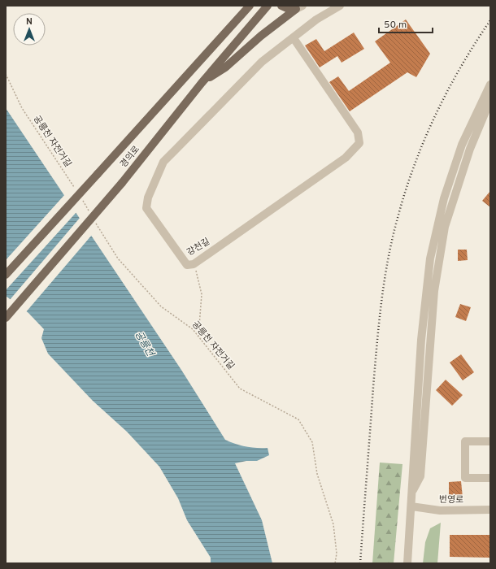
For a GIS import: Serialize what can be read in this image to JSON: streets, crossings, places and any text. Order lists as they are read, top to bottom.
{
  "streets": {
    "main road": ["경의로"],
    "street": ["강천길", "번영로"],
    "path": ["공릉천 자전거길"]
  },
  "water": ["공릉천"],
  "scale_bar": "50 m",
  "north": "top"
}
